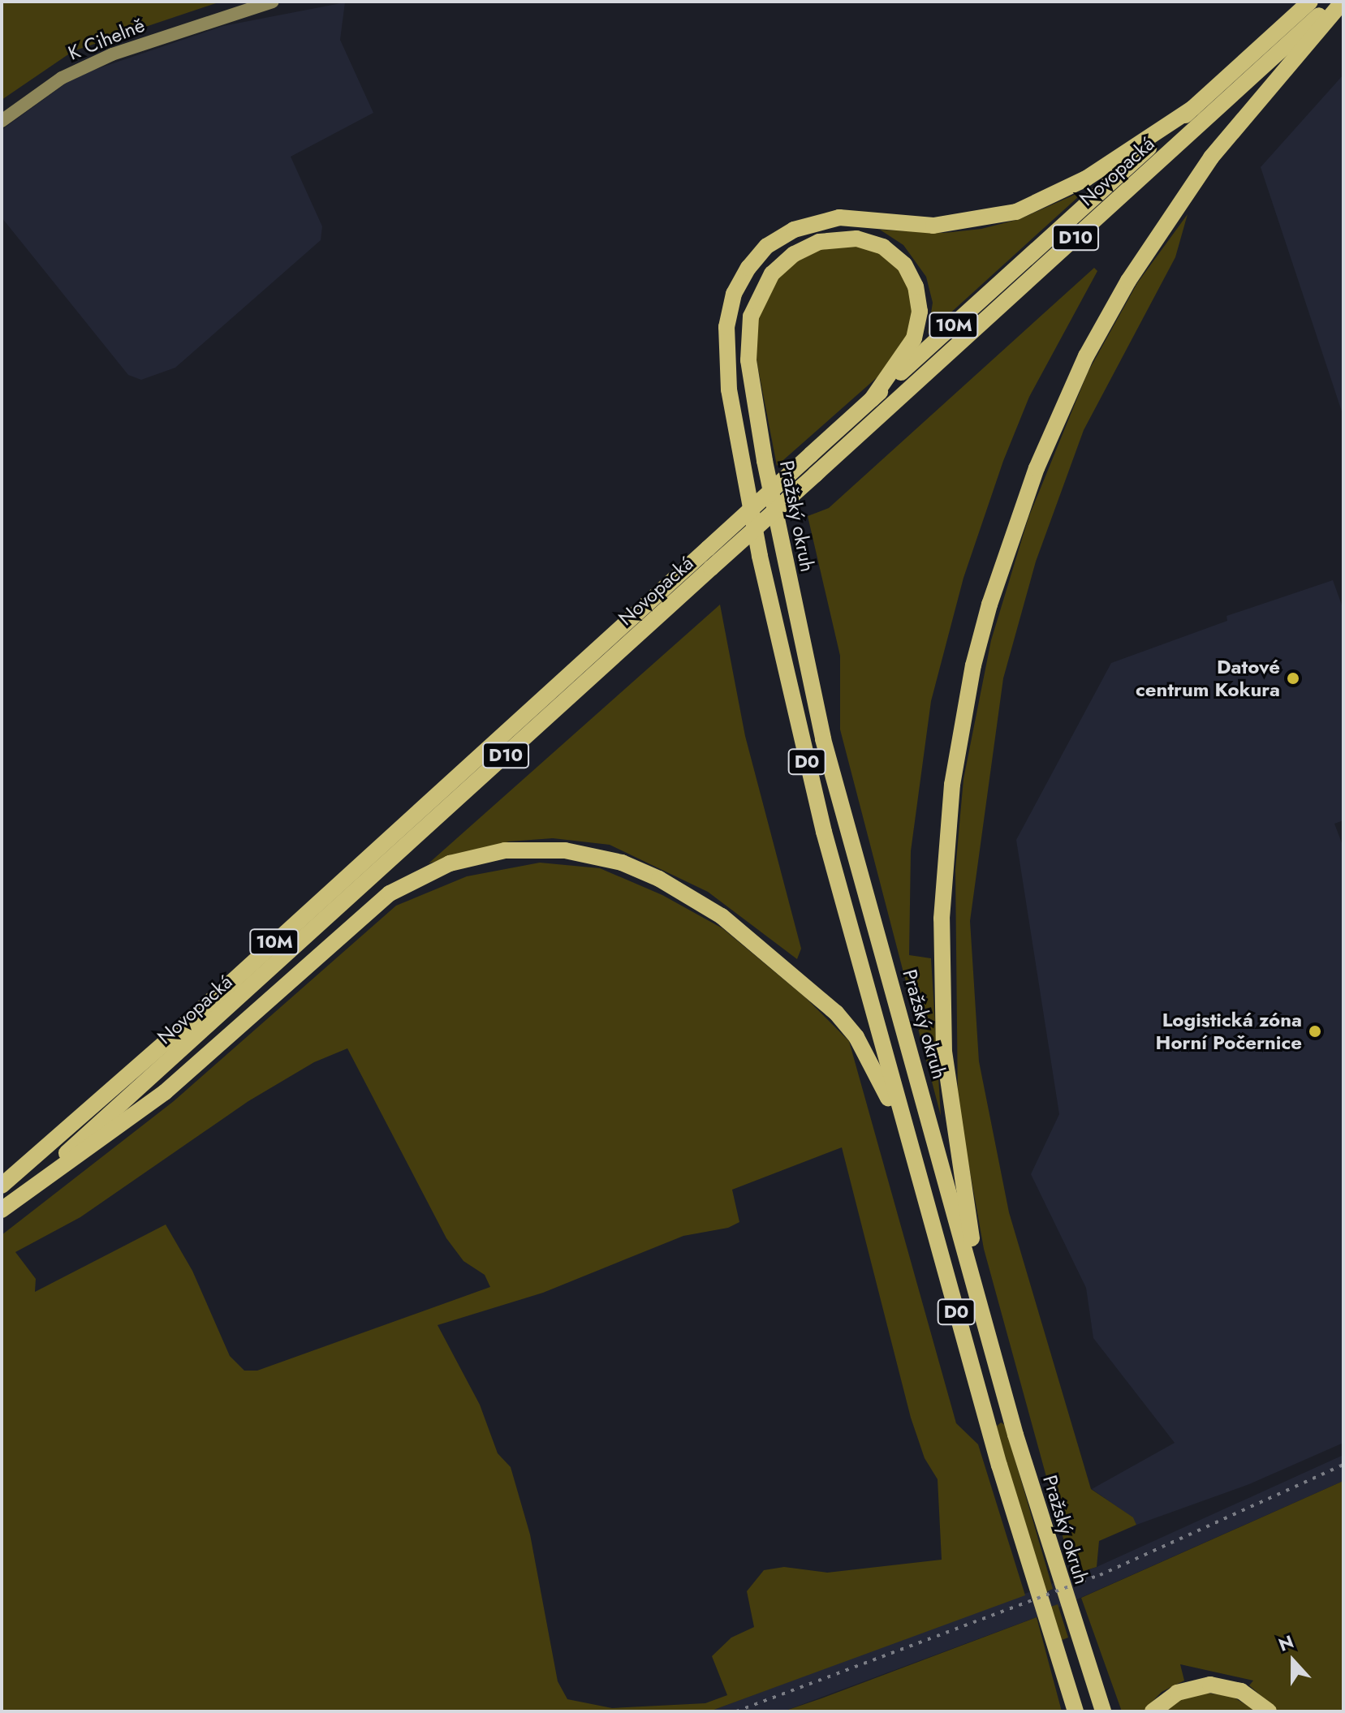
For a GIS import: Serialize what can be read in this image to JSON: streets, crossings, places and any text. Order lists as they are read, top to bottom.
{
  "streets": {
    "highway": [
      "Novopacká",
      "D10",
      "10M",
      "Pražský okruh",
      "D0"
    ],
    "street": ["K Cihelně"]
  },
  "crossings": [
    ["Novopacká", "Pražský okruh"],
    ["Novopacká", "D0"]
  ],
  "places": ["Datové centrum Kokura", "Logistická zóna Horní Počernice"],
  "north": "top"
}
